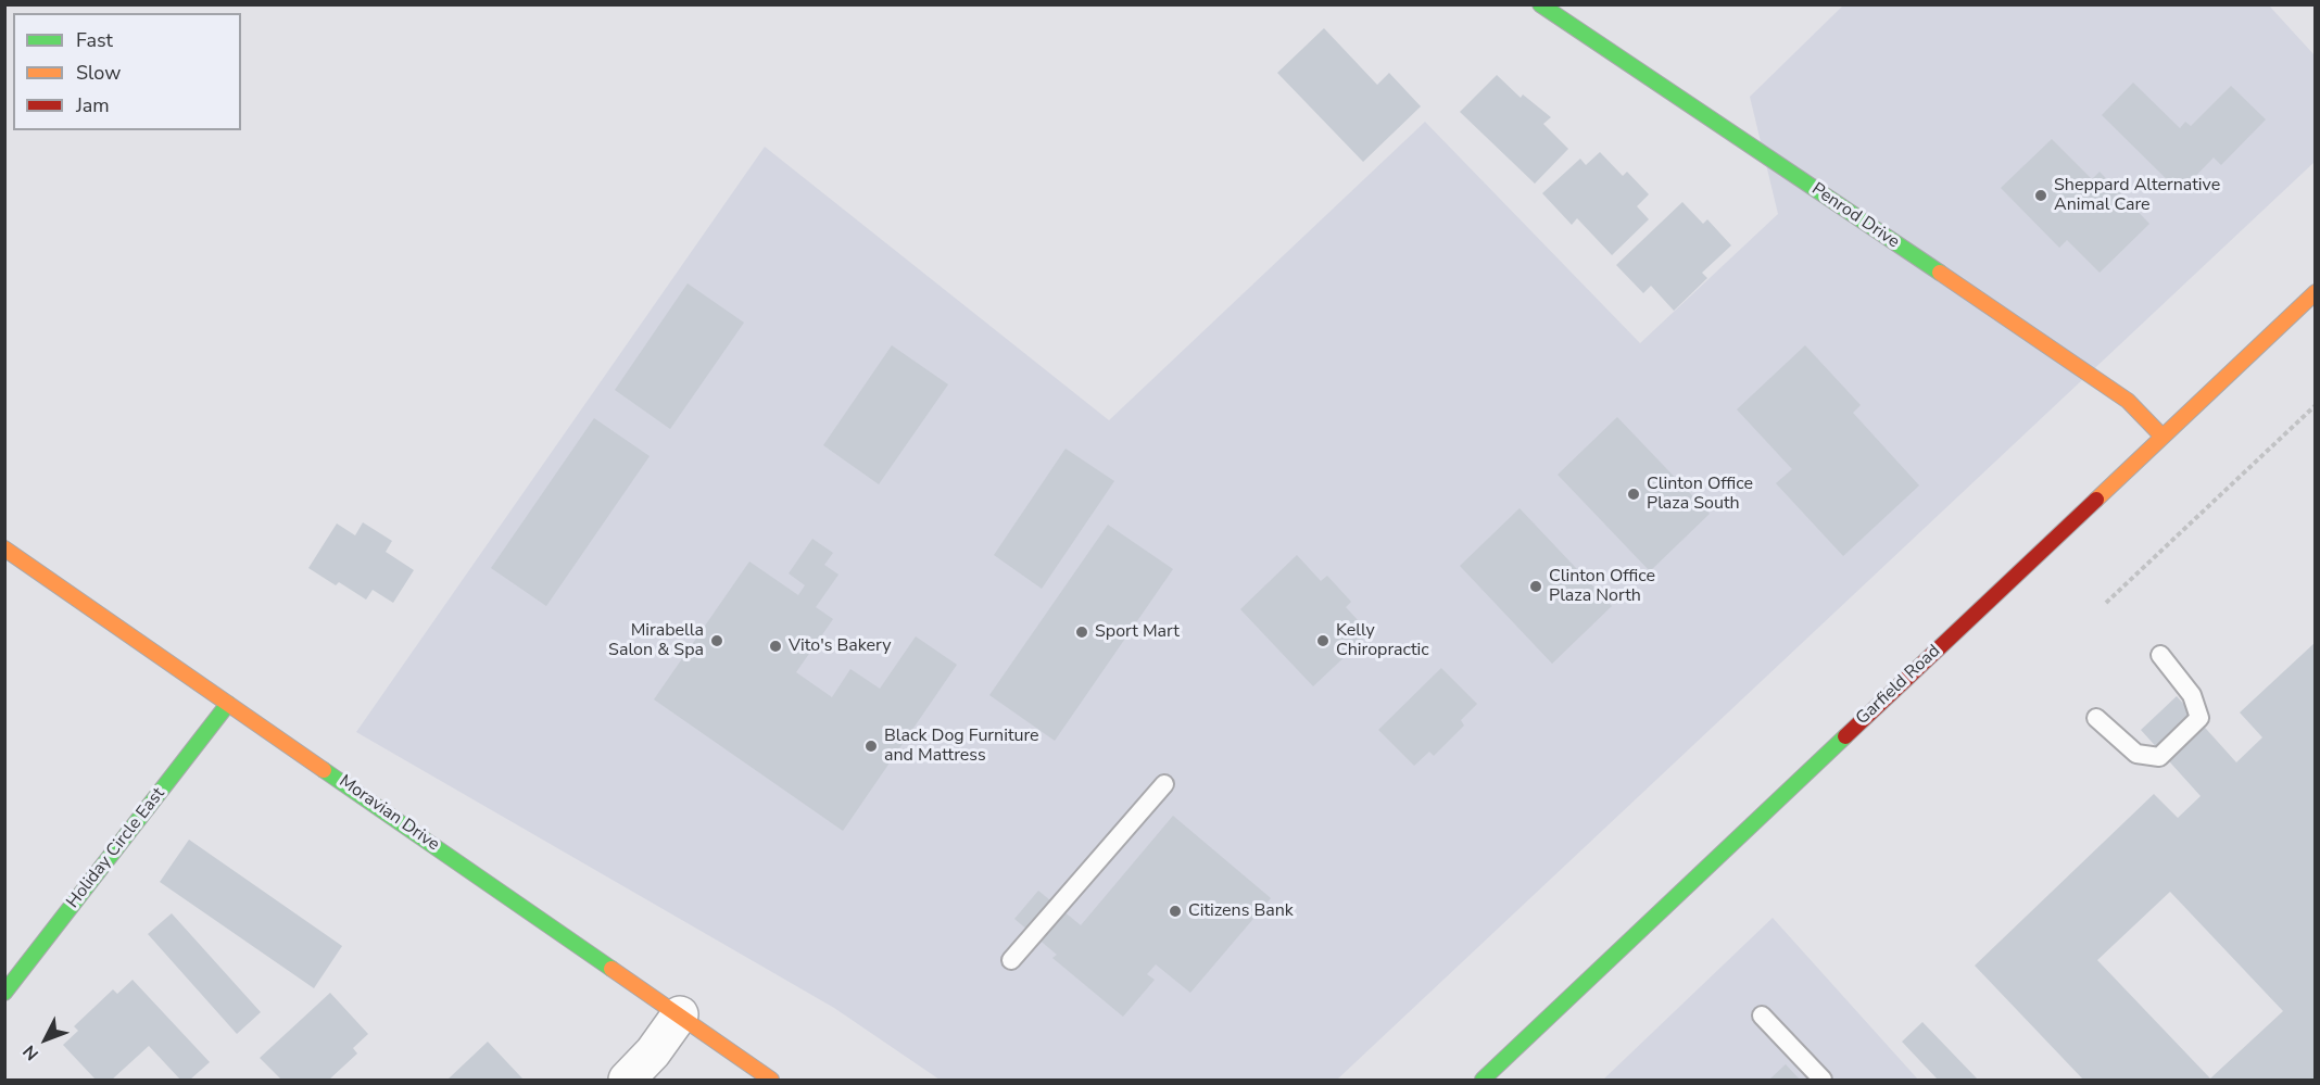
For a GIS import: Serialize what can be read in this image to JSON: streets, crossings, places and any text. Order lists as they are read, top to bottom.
{
  "streets": {
    "street": [
      "Penrod Drive",
      "Garfield Road",
      "Moravian Drive",
      "Holiday Circle East"
    ]
  },
  "crossings": [
    ["Penrod Drive", "Garfield Road"],
    ["Moravian Drive", "Holiday Circle East"]
  ],
  "places": [
    "Sheppard Alternative Animal Care",
    "Clinton Office Plaza South",
    "Clinton Office Plaza North",
    "Sport Mart",
    "Mirabella Salon & Spa",
    "Kelly Chiropractic",
    "Vito's Bakery",
    "Black Dog Furniture and Mattress",
    "Citizens Bank"
  ],
  "legend": ["Fast", "Slow", "Jam"],
  "north": "bottom left"
}
